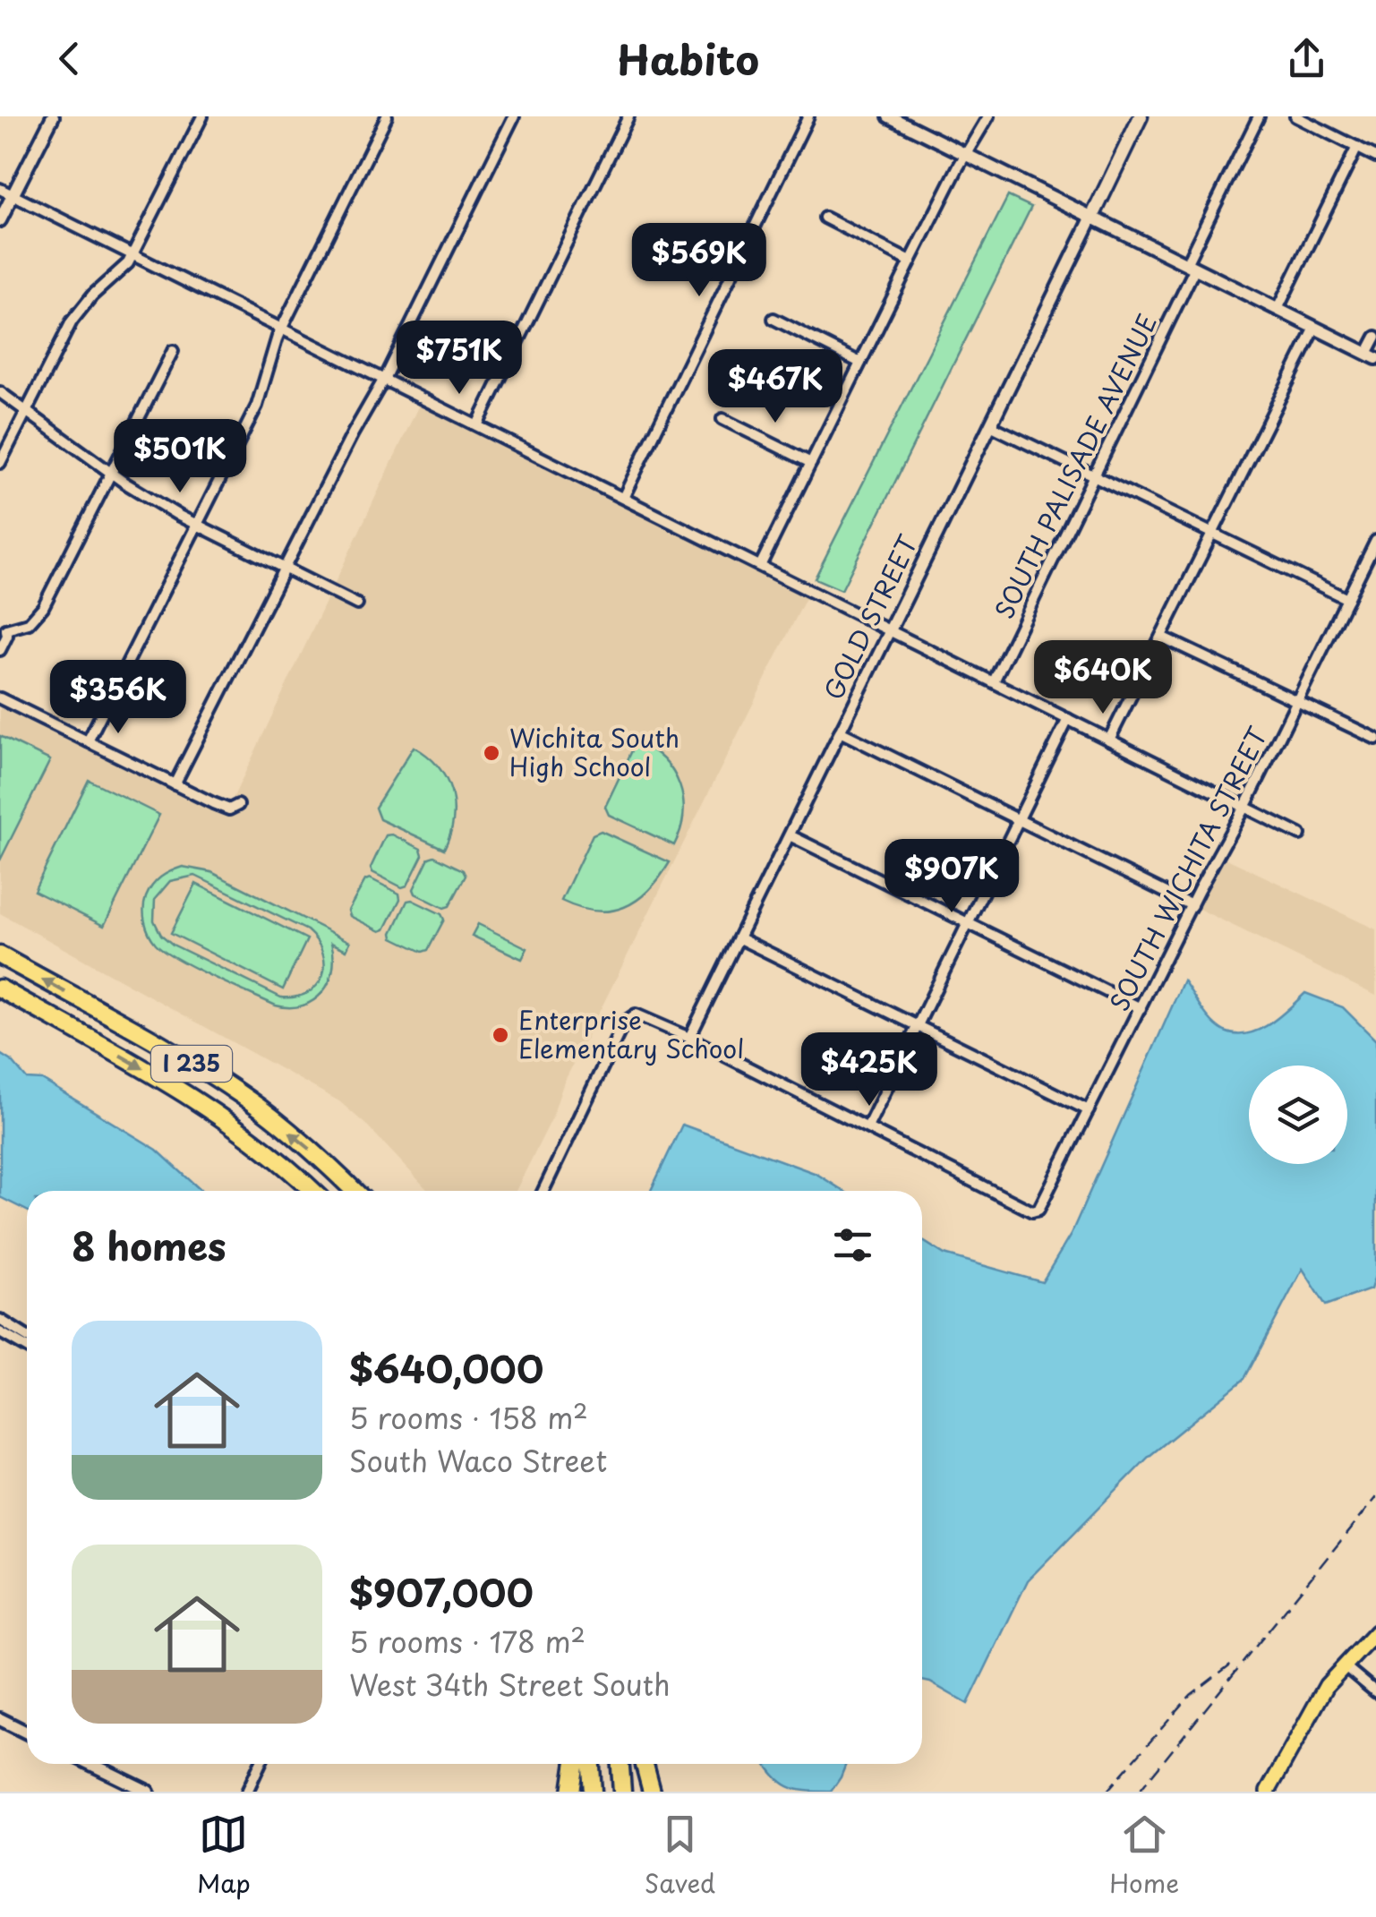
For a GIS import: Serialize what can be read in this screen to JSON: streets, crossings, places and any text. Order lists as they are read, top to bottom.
{
  "streets": {
    "highway": ["I 235"],
    "street": ["SOUTH PALISADE AVENUE", "GOLD STREET", "SOUTH WICHITA STREET"]
  },
  "places": ["Wichita South High School", "Enterprise Elementary School"],
  "page": {
    "header": "Habito",
    "price": [
      "$569K",
      "$751K",
      "$467K",
      "$501K",
      "$640K",
      "$356K",
      "$907K",
      "$425K"
    ],
    "heading": "8 homes",
    "list": [
      {
        "name": "$640,000",
        "note": "5 rooms · 158 m² · South Waco Street"
      },
      {
        "name": "$907,000",
        "note": "5 rooms · 178 m² · West 34th Street South"
      }
    ],
    "tabs": ["Map", "Saved", "Home"]
  }
}
